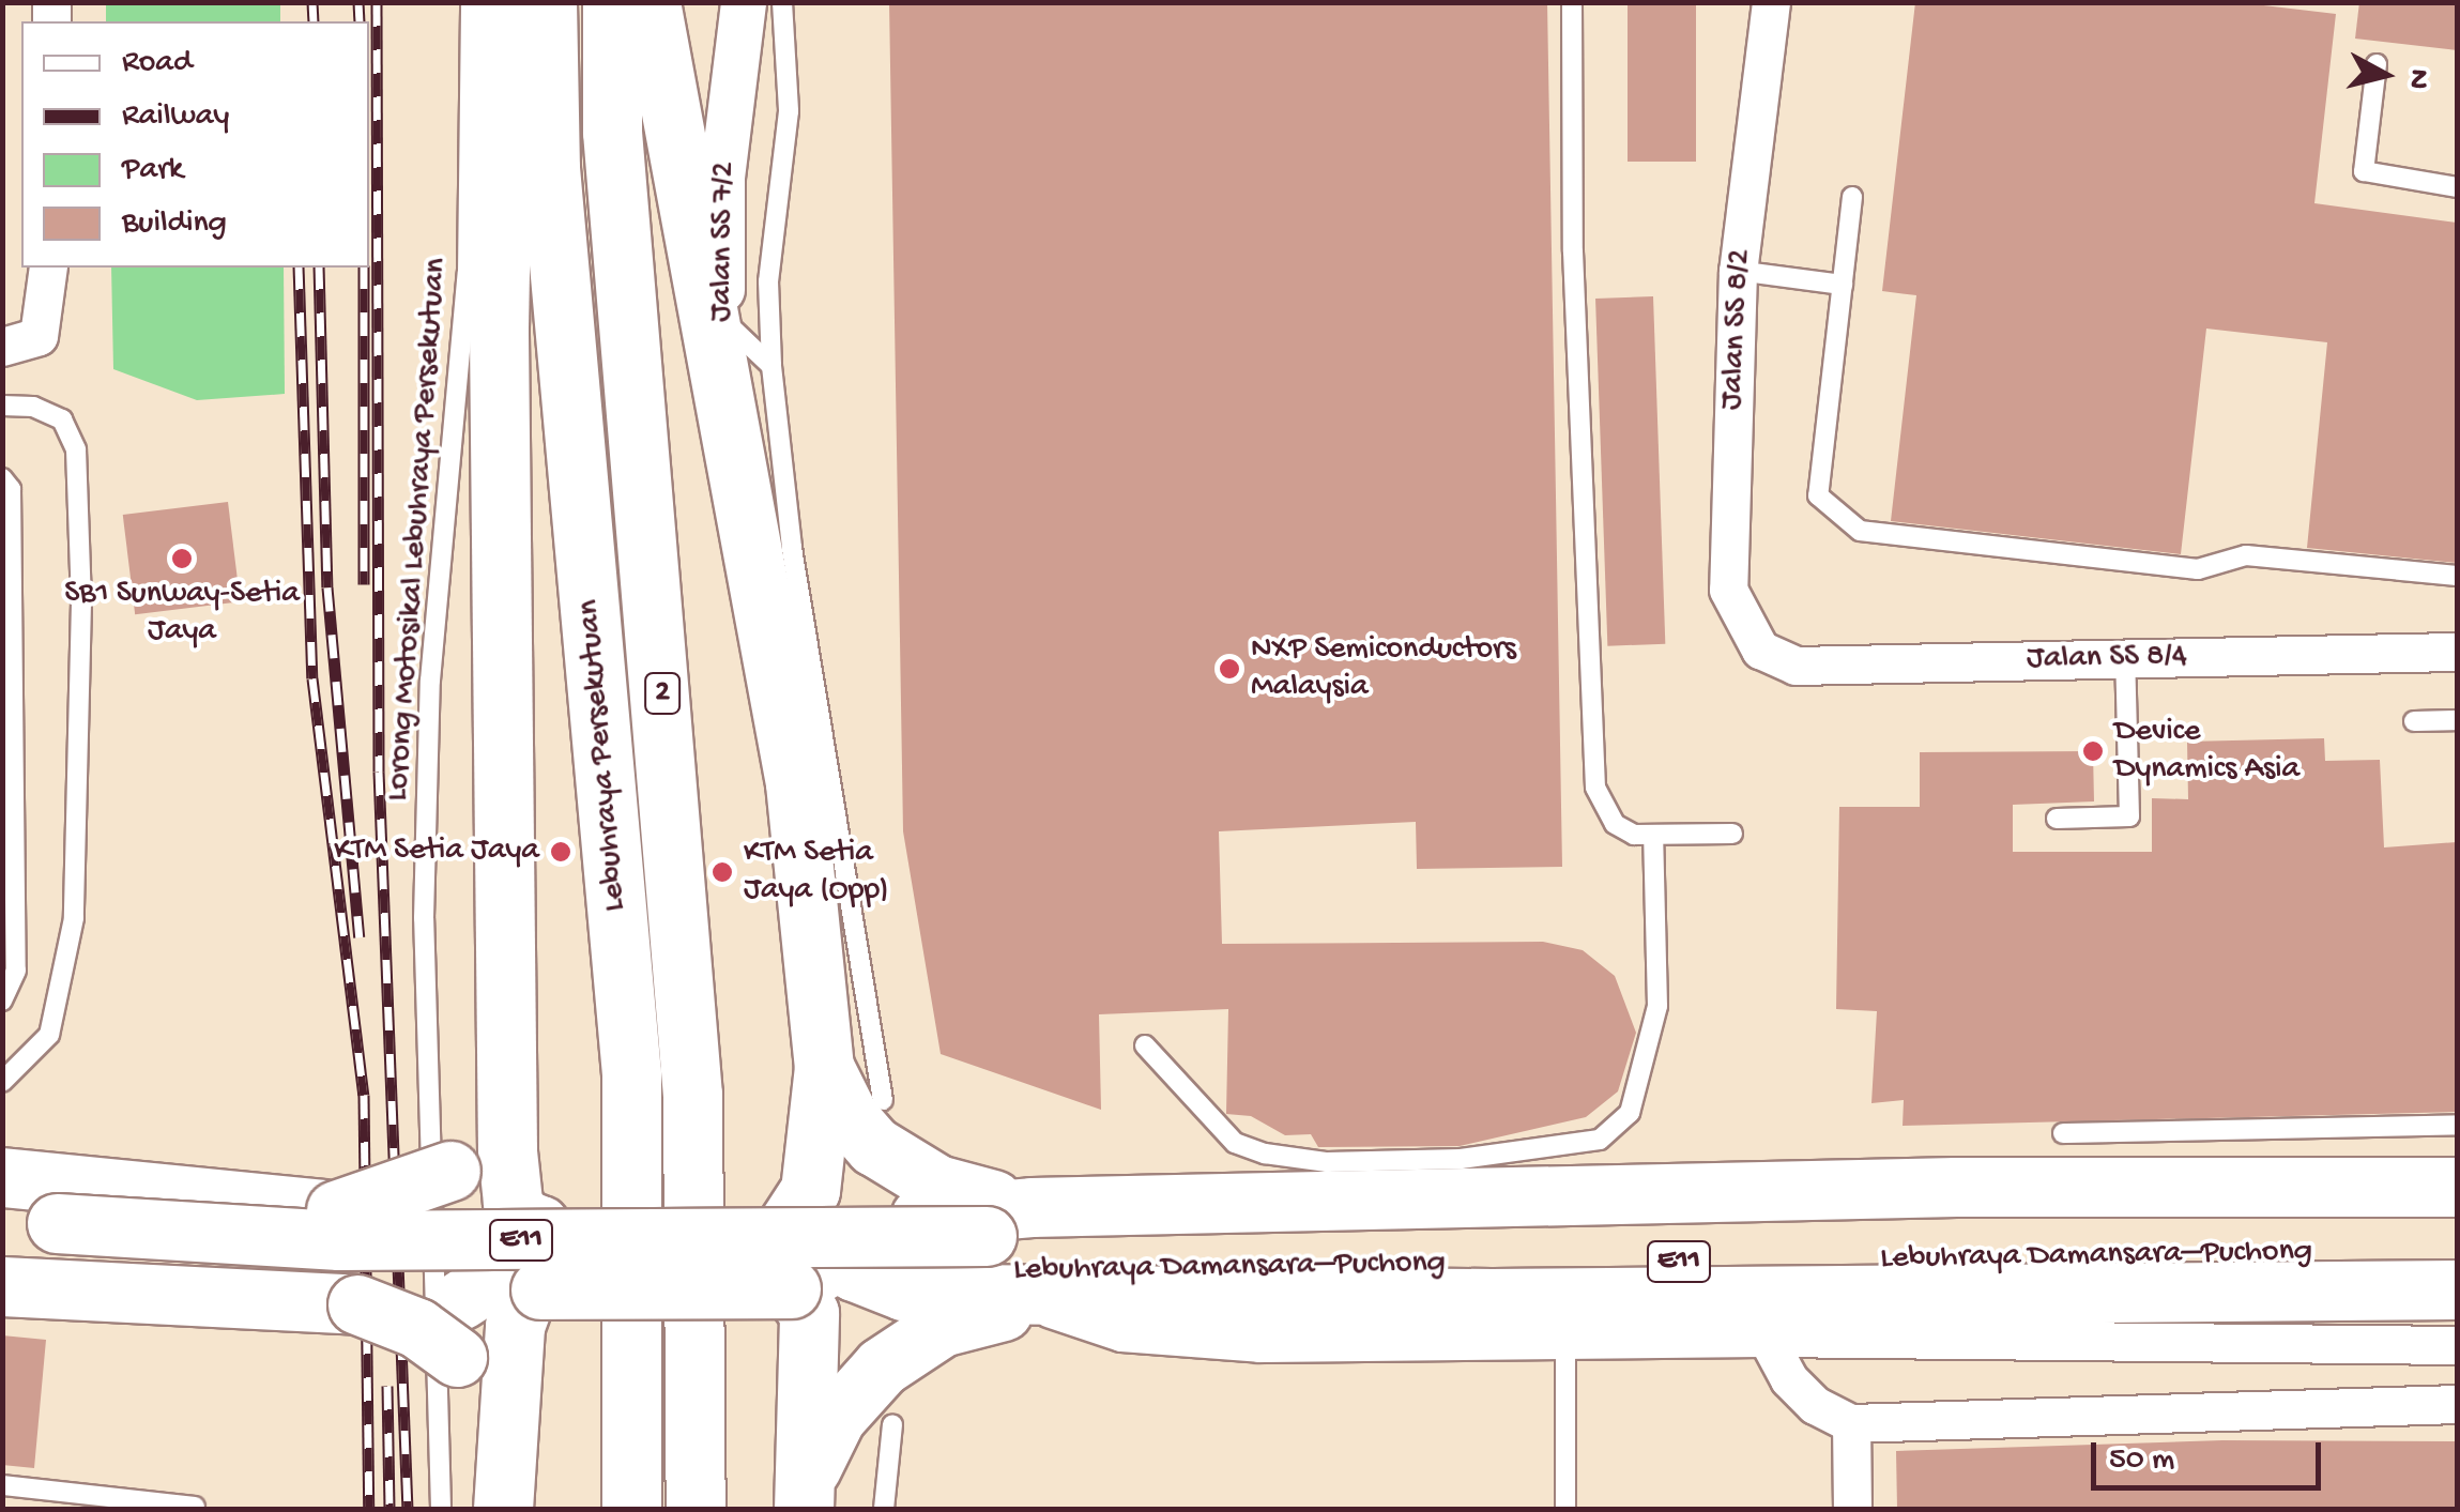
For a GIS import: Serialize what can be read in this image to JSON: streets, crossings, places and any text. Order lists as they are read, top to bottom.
{
  "streets": {
    "highway": [
      "2",
      "Lebuhraya Persekutuan",
      "E11",
      "Lebuhraya Damansara–Puchong"
    ],
    "street": ["Jalan SS 7/2", "Jalan SS 8/2", "Jalan SS 8/4"],
    "lane": ["Lorong Motosikal Lebuhraya Persekutuan"]
  },
  "crossings": [
    ["Jalan SS 8/2", "Jalan SS 8/4"]
  ],
  "places": [
    "SB1 Sunway-Setia Jaya",
    "NXP Semiconductors Malaysia",
    "Device Dynamics Asia",
    "KTM Setia Jaya",
    "KTM Setia Jaya (Opp)"
  ],
  "legend": [
    "Road",
    "Railway",
    "Park",
    "Building"
  ],
  "scale_bar": "50 m",
  "north": "right"
}
